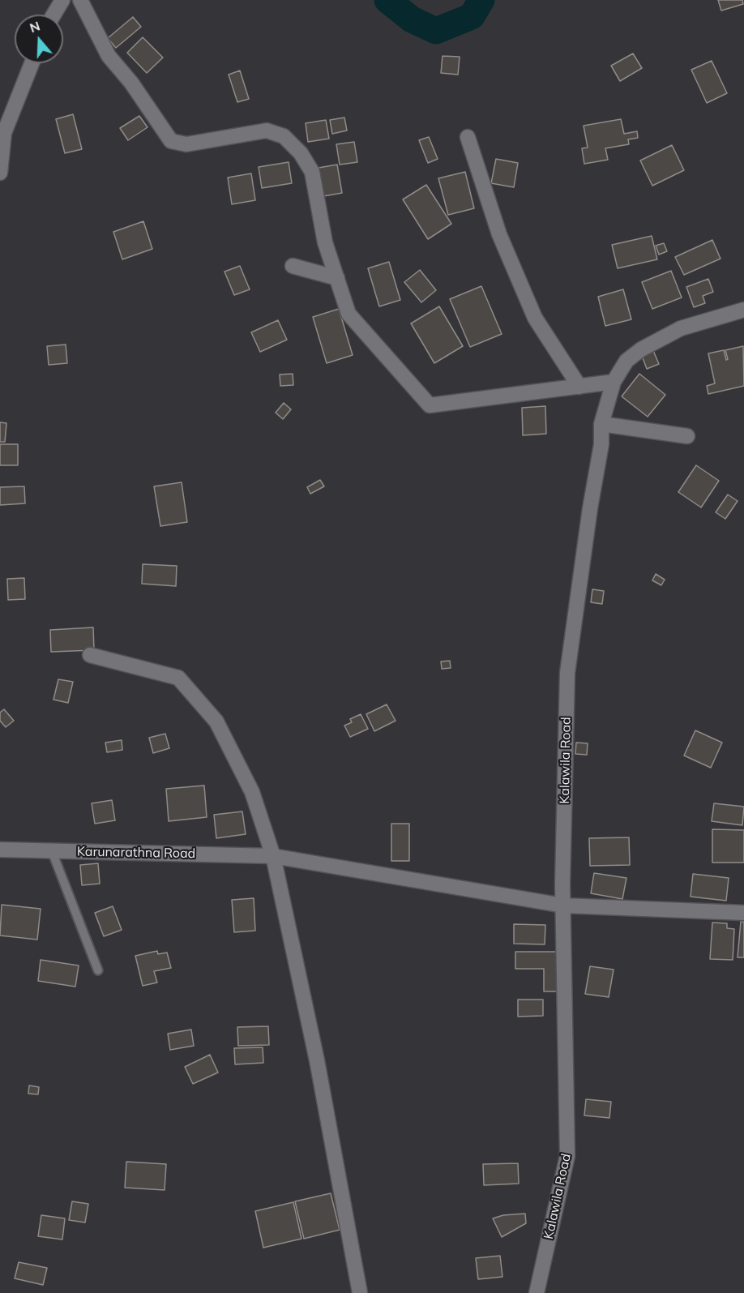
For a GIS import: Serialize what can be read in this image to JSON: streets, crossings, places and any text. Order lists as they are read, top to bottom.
{
  "streets": {
    "street": ["Kalawila Road", "Karunarathna Road"]
  },
  "crossings": [
    ["Kalawila Road", "Karunarathna Road"]
  ],
  "north": "top"
}
